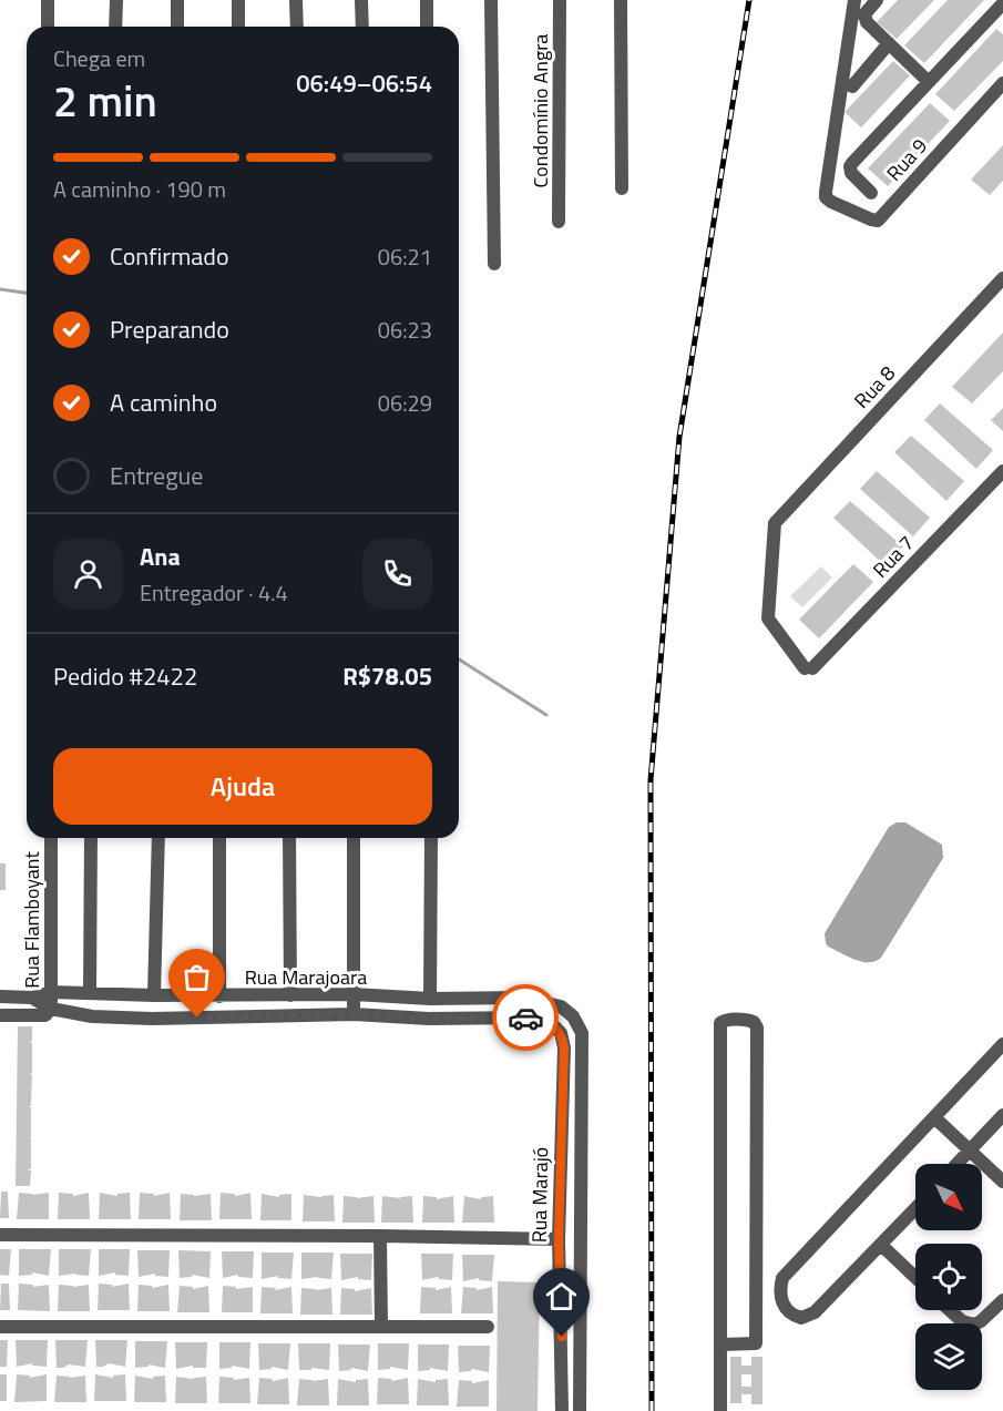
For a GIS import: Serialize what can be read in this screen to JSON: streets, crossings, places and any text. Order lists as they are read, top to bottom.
{
  "streets": {
    "street": [
      "Condomínio Angra",
      "Rua 9",
      "Rua 8",
      "Rua 7",
      "Rua Flamboyant",
      "Rua Marajoara",
      "Rua Marajó"
    ]
  },
  "crossings": [
    ["Rua 8", "Rua 7"],
    ["Rua Flamboyant", "Rua Marajoara"],
    ["Rua Marajoara", "Rua Marajó"]
  ],
  "north": "bottom right",
  "page": {
    "heading": ["2 min", "Chega em", "06:49–06:54"],
    "panel": [
      "Ana",
      "Entregador · 4.4",
      "Pedido #2422",
      "R$78.05"
    ],
    "bar": "A caminho · 190 m",
    "list": [
      ["Confirmado", "06:21"],
      ["Preparando", "06:23"],
      ["A caminho", "06:29"],
      "Entregue"
    ],
    "buttons": "Ajuda"
  }
}
